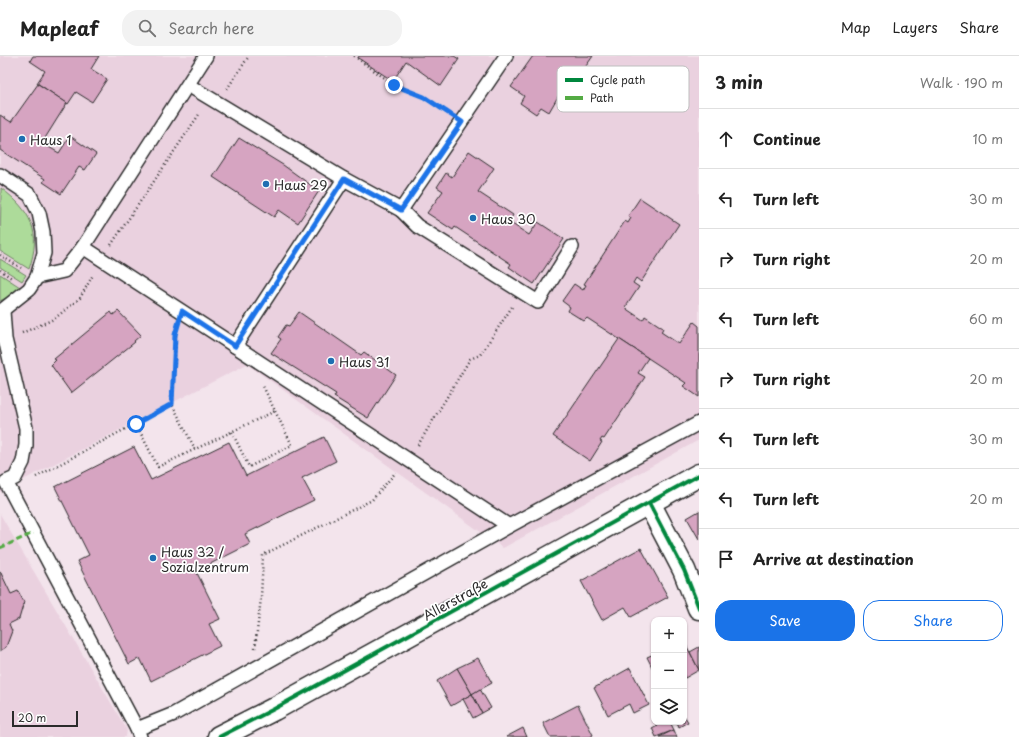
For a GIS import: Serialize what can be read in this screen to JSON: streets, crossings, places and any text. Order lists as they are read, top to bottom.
{
  "streets": {
    "street": ["Allerstraße"]
  },
  "places": [
    "Haus 1",
    "Haus 29",
    "Haus 30",
    "Haus 31",
    "Haus 32 / Sozialzentrum"
  ],
  "legend": ["Cycle path", "Path"],
  "scale_bar": "20 m",
  "page": {
    "header": "Mapleaf",
    "search": "Search here",
    "nav": ["Map", "Layers", "Share"],
    "heading": ["3 min", "Walk · 190 m"],
    "list": [
      ["Continue", "10 m"],
      ["Turn left", "30 m"],
      ["Turn right", "20 m"],
      ["Turn left", "60 m"],
      ["Turn right", "20 m"],
      ["Turn left", "30 m"],
      ["Turn left", "20 m"],
      "Arrive at destination"
    ],
    "buttons": ["Save", "Share"],
    "map_buttons": ["+", "−"],
    "scale": "20 m"
  }
}
